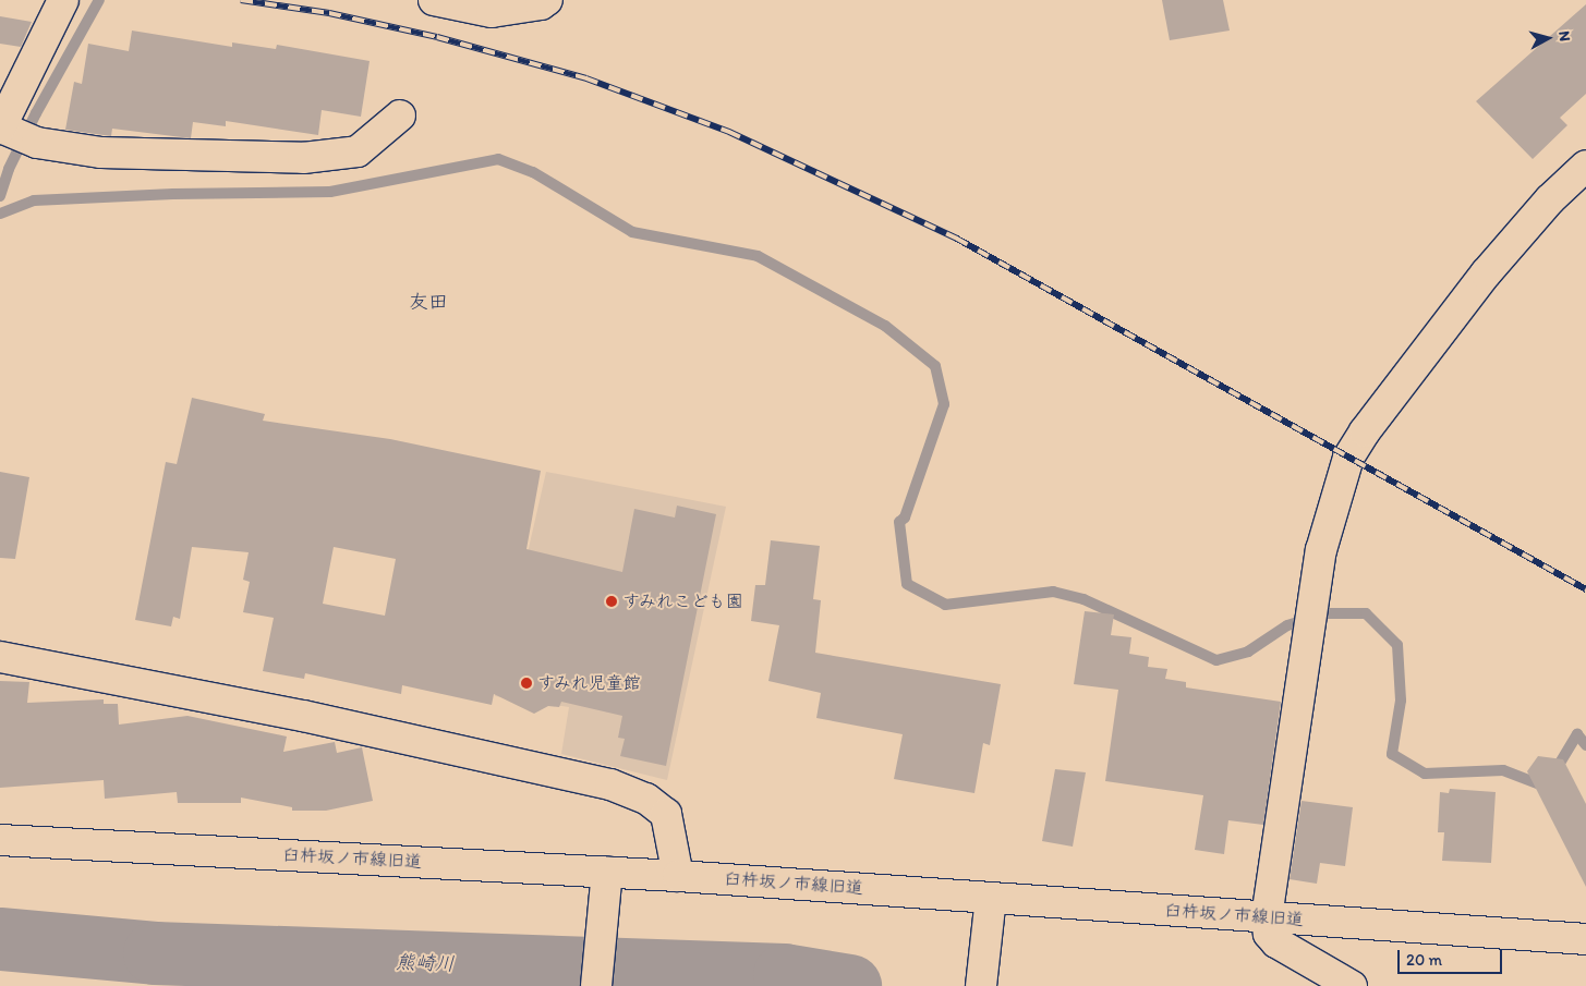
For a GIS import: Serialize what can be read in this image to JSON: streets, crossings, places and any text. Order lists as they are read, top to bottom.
{
  "streets": {
    "street": ["臼杵坂ノ市線旧道"]
  },
  "districts": ["友田"],
  "water": ["熊崎川"],
  "places": ["すみれこども園", "すみれ児童館"],
  "scale_bar": "20 m",
  "north": "right"
}
